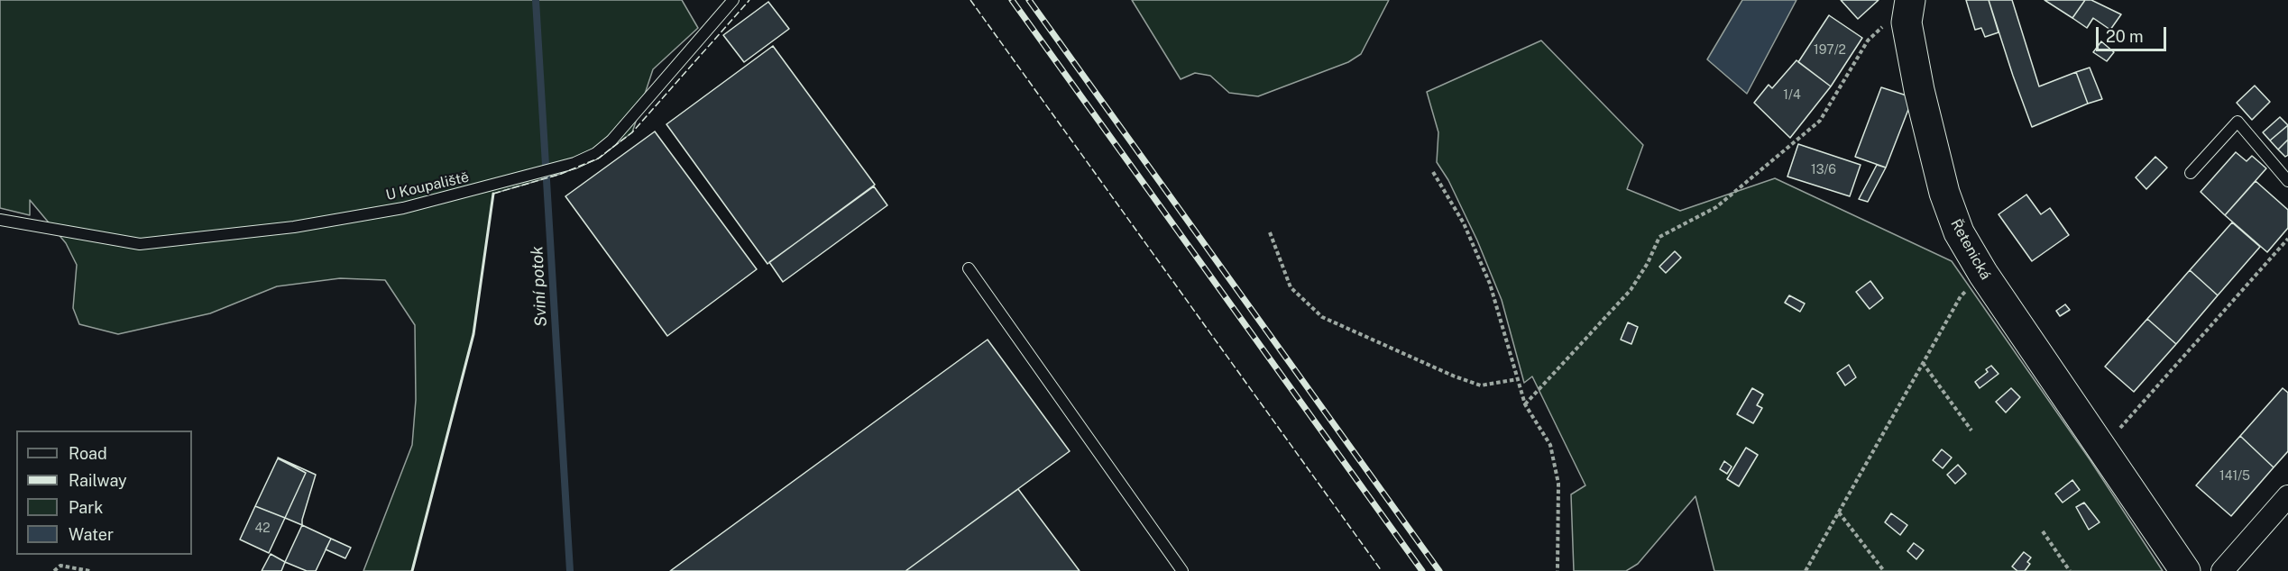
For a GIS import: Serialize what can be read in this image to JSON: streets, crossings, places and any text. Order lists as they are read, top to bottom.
{
  "streets": {
    "street": ["Řetenická"],
    "lane": ["U Koupaliště"]
  },
  "water": ["Sviní potok"],
  "house_numbers": [
    "197/2",
    "1/4",
    "13/6",
    "141/5",
    "42"
  ],
  "legend": [
    "Road",
    "Railway",
    "Park",
    "Water"
  ],
  "scale_bar": "20 m"
}
